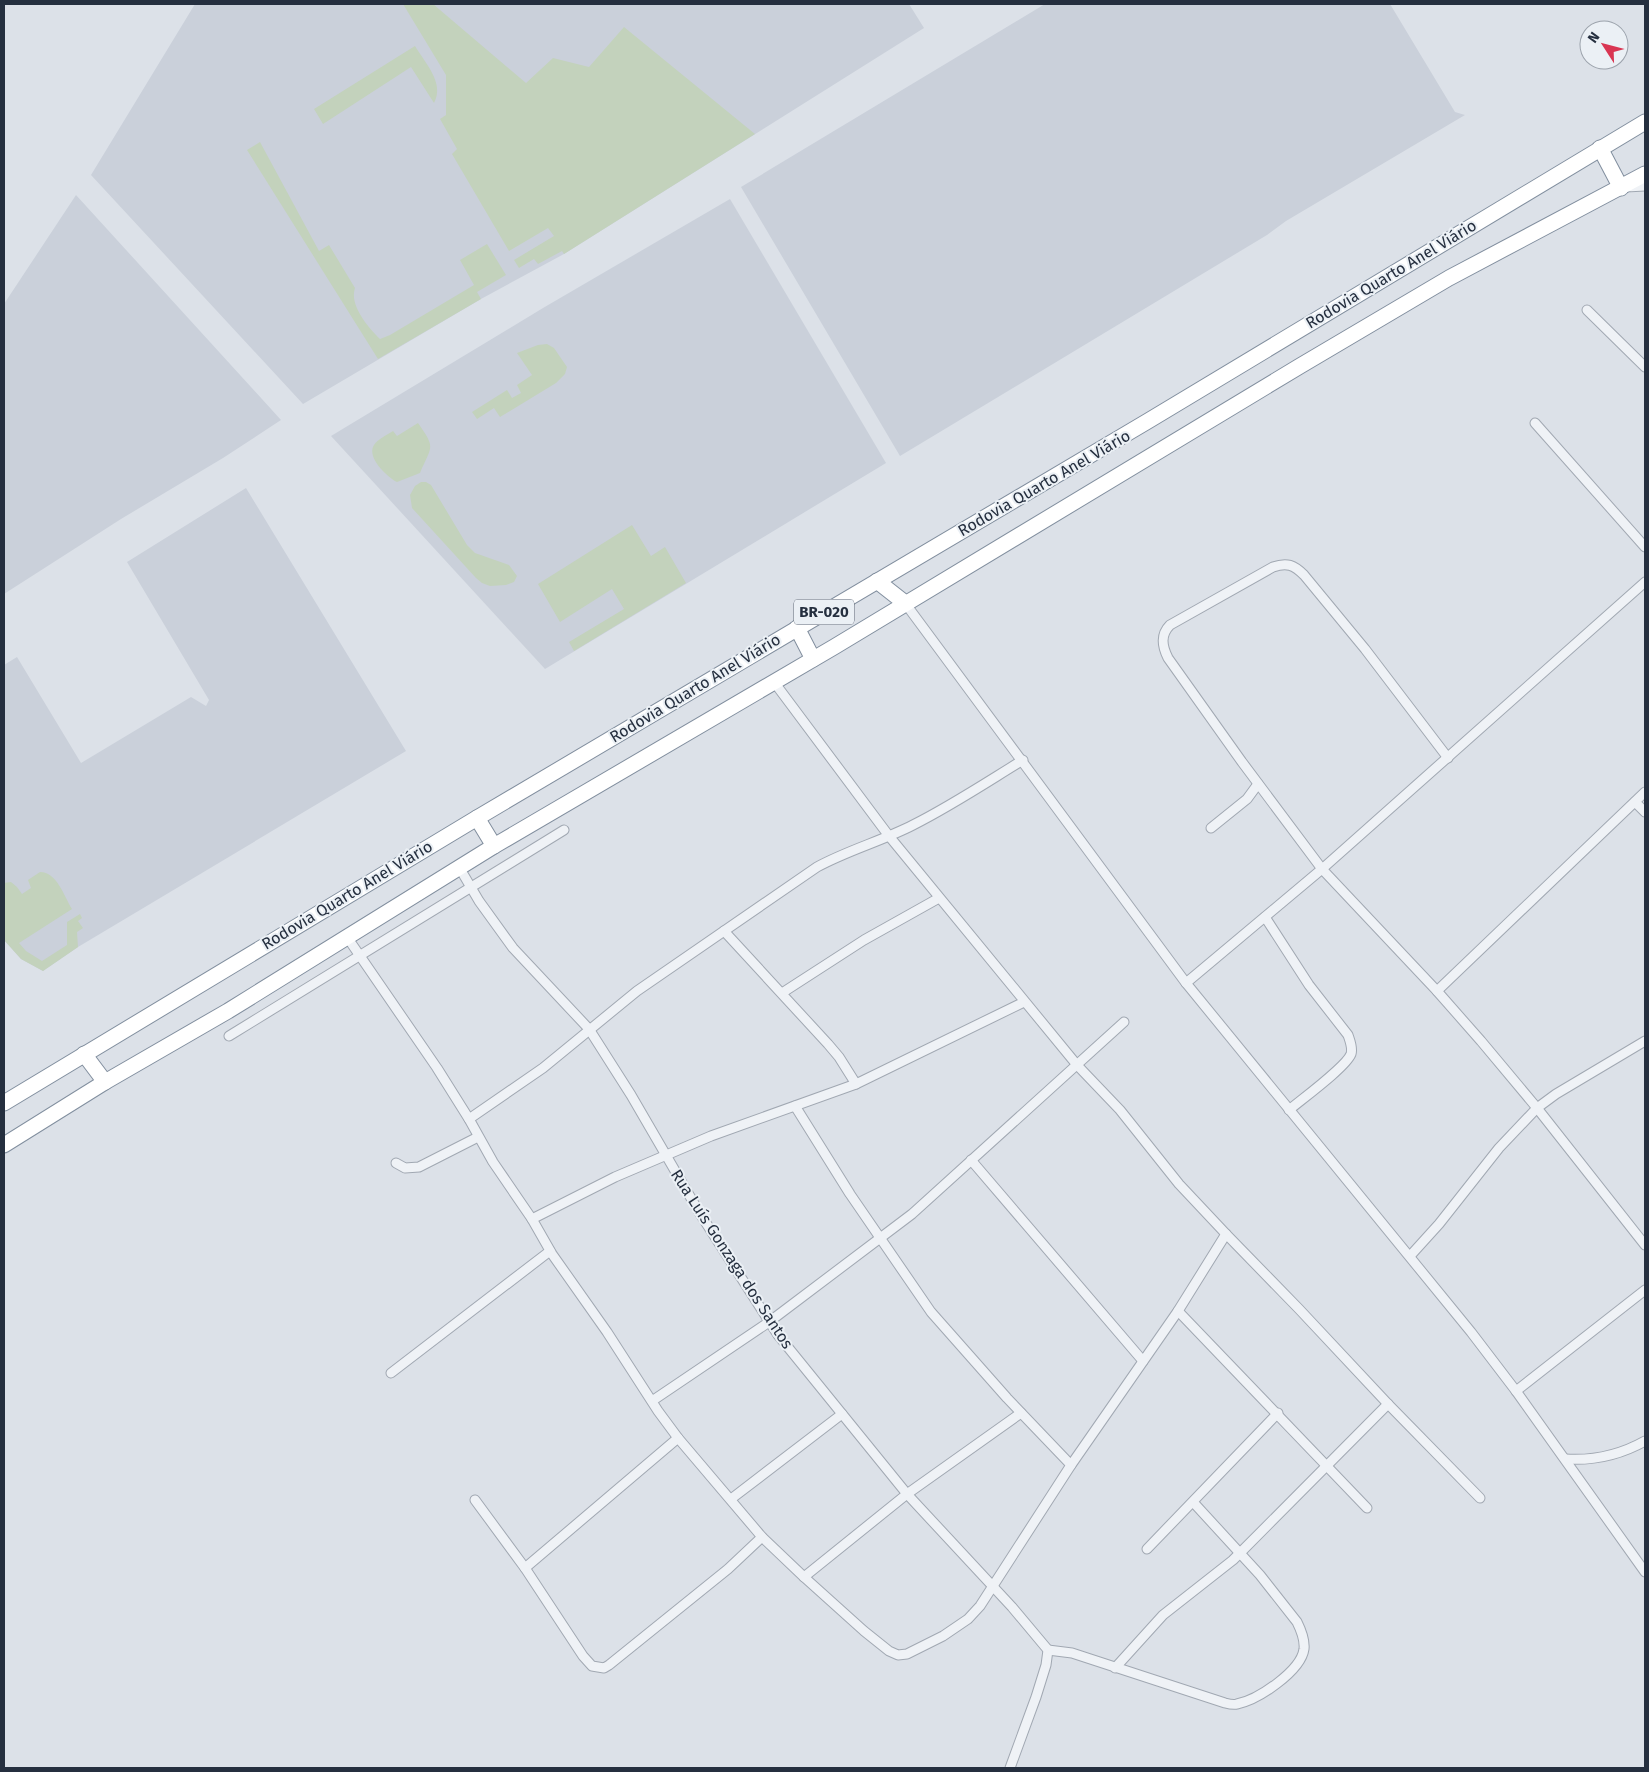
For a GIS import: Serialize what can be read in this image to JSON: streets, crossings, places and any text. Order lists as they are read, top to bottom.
{
  "streets": {
    "highway": ["Rodovia Quarto Anel Viário", "BR-020"],
    "street": ["Rua Luís Gonzaga dos Santos"]
  },
  "crossings": [
    ["Rodovia Quarto Anel Viário", "Rua Luís Gonzaga dos Santos"]
  ],
  "north": "top left"
}
